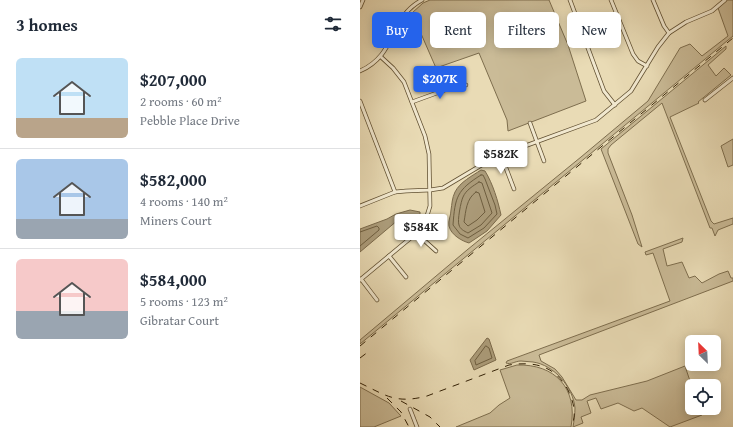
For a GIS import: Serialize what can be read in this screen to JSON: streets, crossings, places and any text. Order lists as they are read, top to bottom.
{
  "north": "top left",
  "page": {
    "heading": "3 homes",
    "chip": [
      "Buy",
      "Rent",
      "Filters",
      "New"
    ],
    "list": [
      {
        "name": "$207,000",
        "note": "2 rooms · 60 m² · Pebble Place Drive"
      },
      {
        "name": "$582,000",
        "note": "4 rooms · 140 m² · Miners Court"
      },
      {
        "name": "$584,000",
        "note": "5 rooms · 123 m² · Gibratar Court"
      }
    ],
    "price": ["$207K", "$582K", "$584K"]
  }
}
